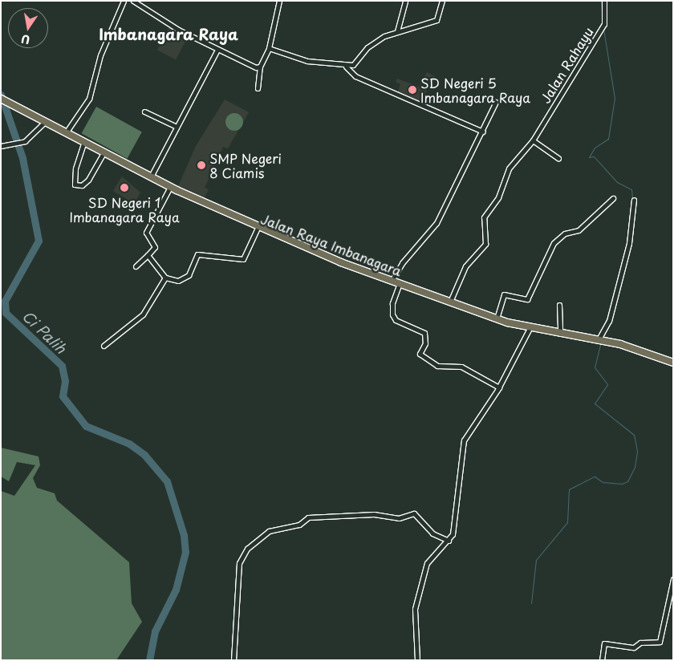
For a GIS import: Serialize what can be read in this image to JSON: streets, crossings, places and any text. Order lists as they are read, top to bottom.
{
  "streets": {
    "highway": ["Jalan Raya Imbanagara"],
    "street": ["Jalan Rahayu"]
  },
  "crossings": [
    ["Jalan Rahayu", "Jalan Raya Imbanagara"]
  ],
  "districts": ["Imbanagara Raya"],
  "water": ["Ci Palih"],
  "places": ["SD Negeri 5 Imbanagara Raya", "SMP Negeri 8 Ciamis", "SD Negeri 1 Imbanagara Raya"],
  "north": "bottom"
}
